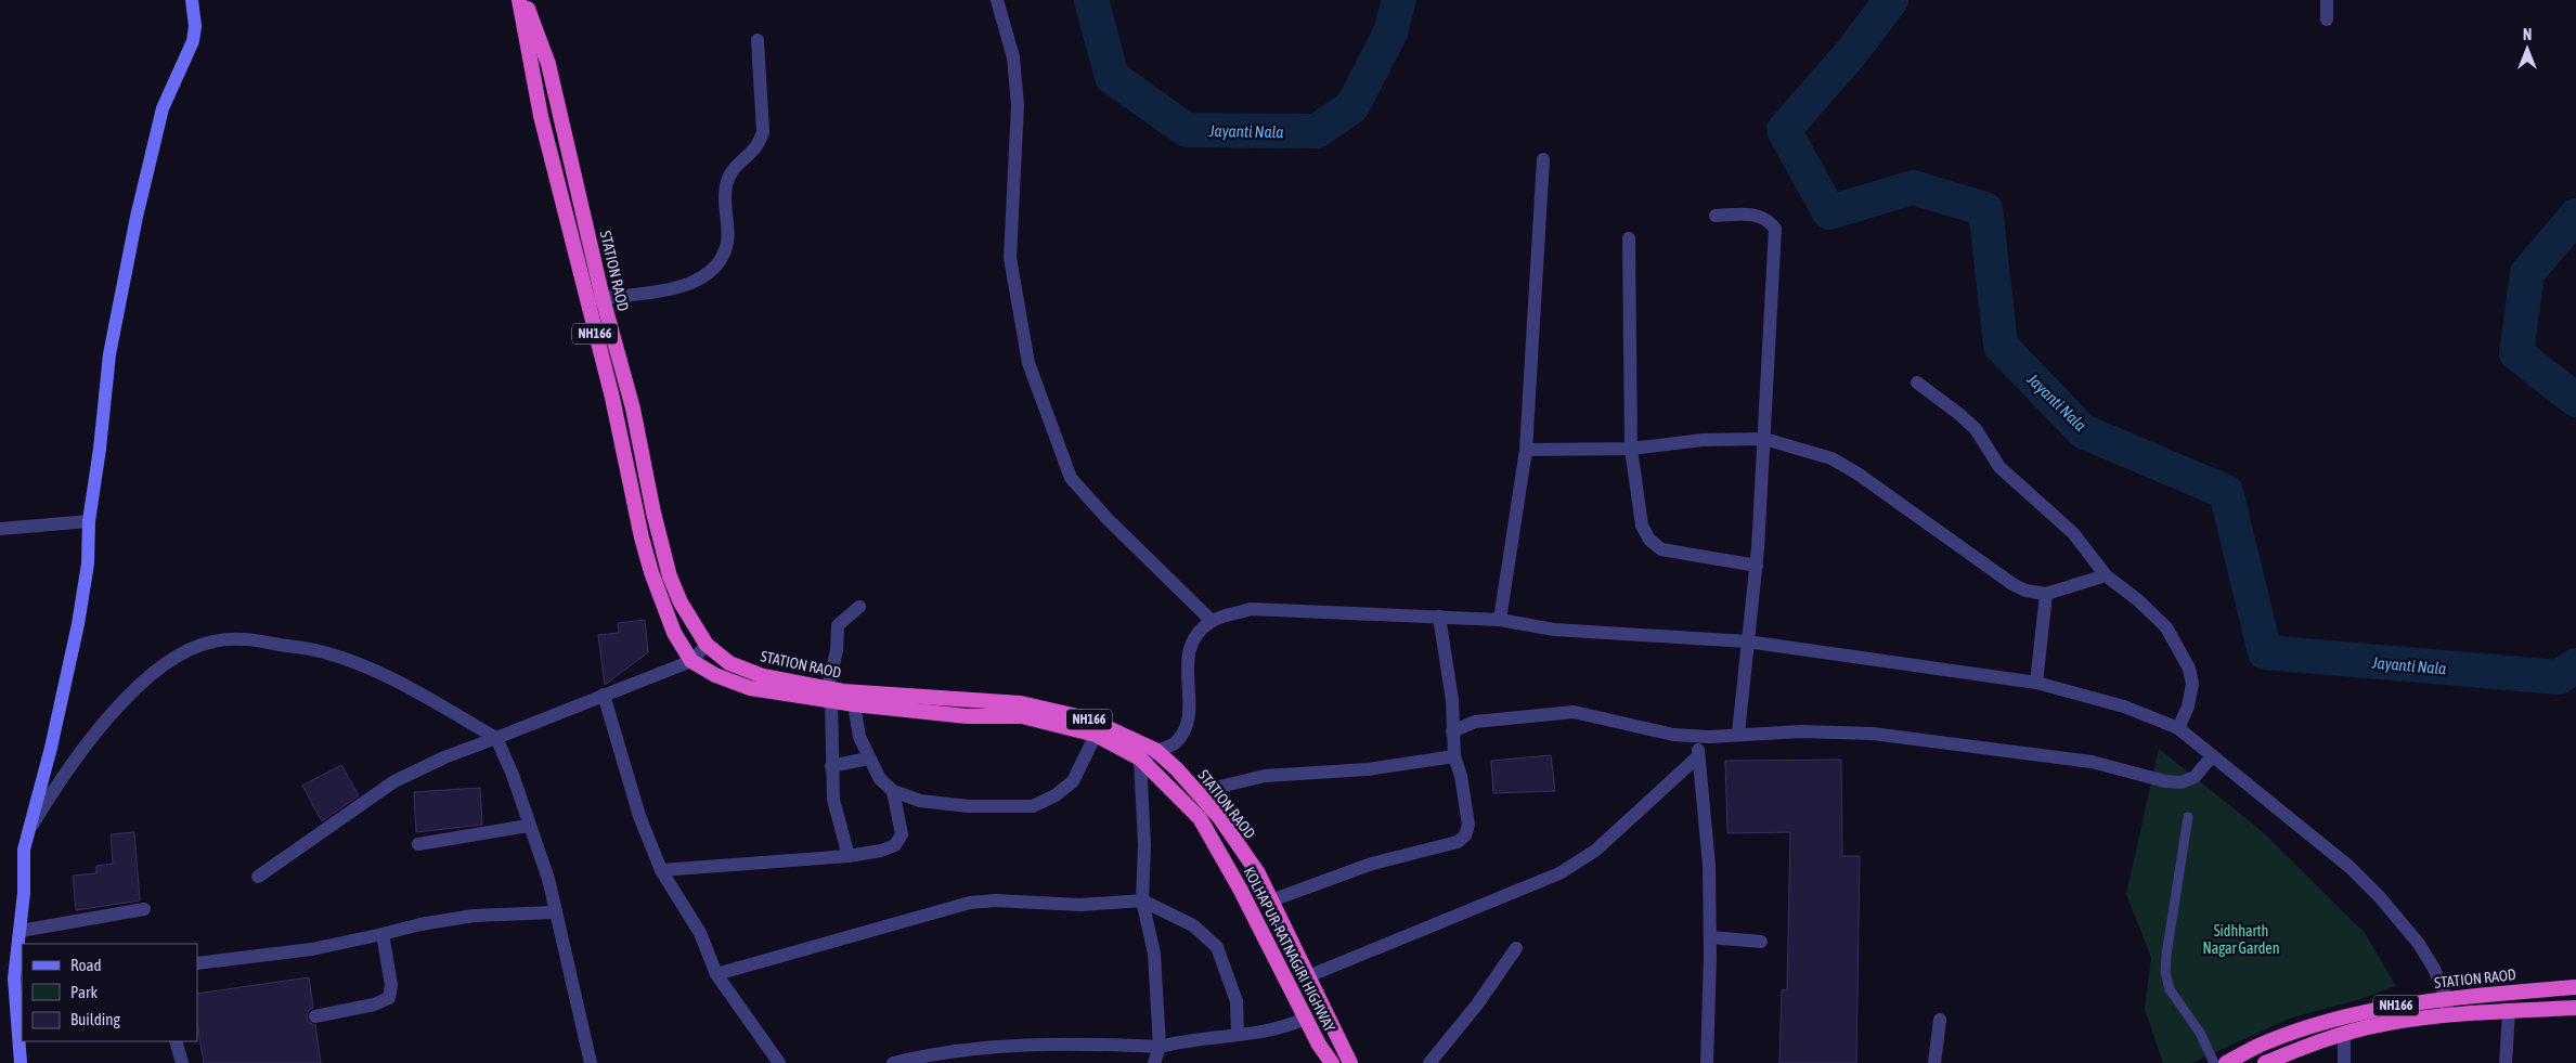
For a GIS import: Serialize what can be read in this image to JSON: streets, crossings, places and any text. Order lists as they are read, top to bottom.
{
  "streets": {
    "highway": ["STATION RAOD", "NH166", "KOLHAPUR-RATNAGIRI HIGHWAY"]
  },
  "crossings": [
    ["STATION RAOD", "KOLHAPUR-RATNAGIRI HIGHWAY"],
    ["NH166", "KOLHAPUR-RATNAGIRI HIGHWAY"]
  ],
  "water": ["Jayanti Nala"],
  "parks": ["Sidhharth Nagar Garden"],
  "legend": ["Road", "Park", "Building"],
  "north": "top"
}
